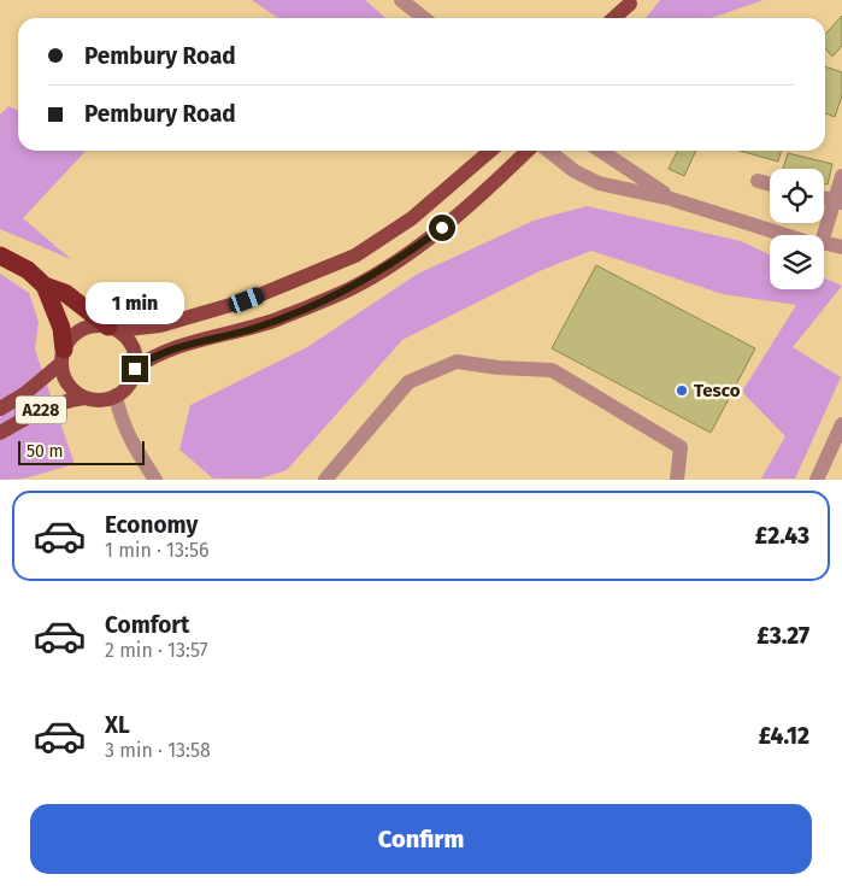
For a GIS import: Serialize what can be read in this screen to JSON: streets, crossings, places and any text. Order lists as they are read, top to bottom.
{
  "streets": {
    "main road": ["A228"]
  },
  "places": ["Tesco"],
  "scale_bar": "50 m",
  "page": {
    "banner": ["Pembury Road", "Pembury Road"],
    "bubble": "1 min",
    "scale": "50 m",
    "list": [
      {
        "name": "Economy",
        "note": "1 min · 13:56",
        "value": "£2.43"
      },
      {
        "name": "Comfort",
        "note": "2 min · 13:57",
        "value": "£3.27"
      },
      {
        "name": "XL",
        "note": "3 min · 13:58",
        "value": "£4.12"
      }
    ],
    "buttons": "Confirm"
  }
}
